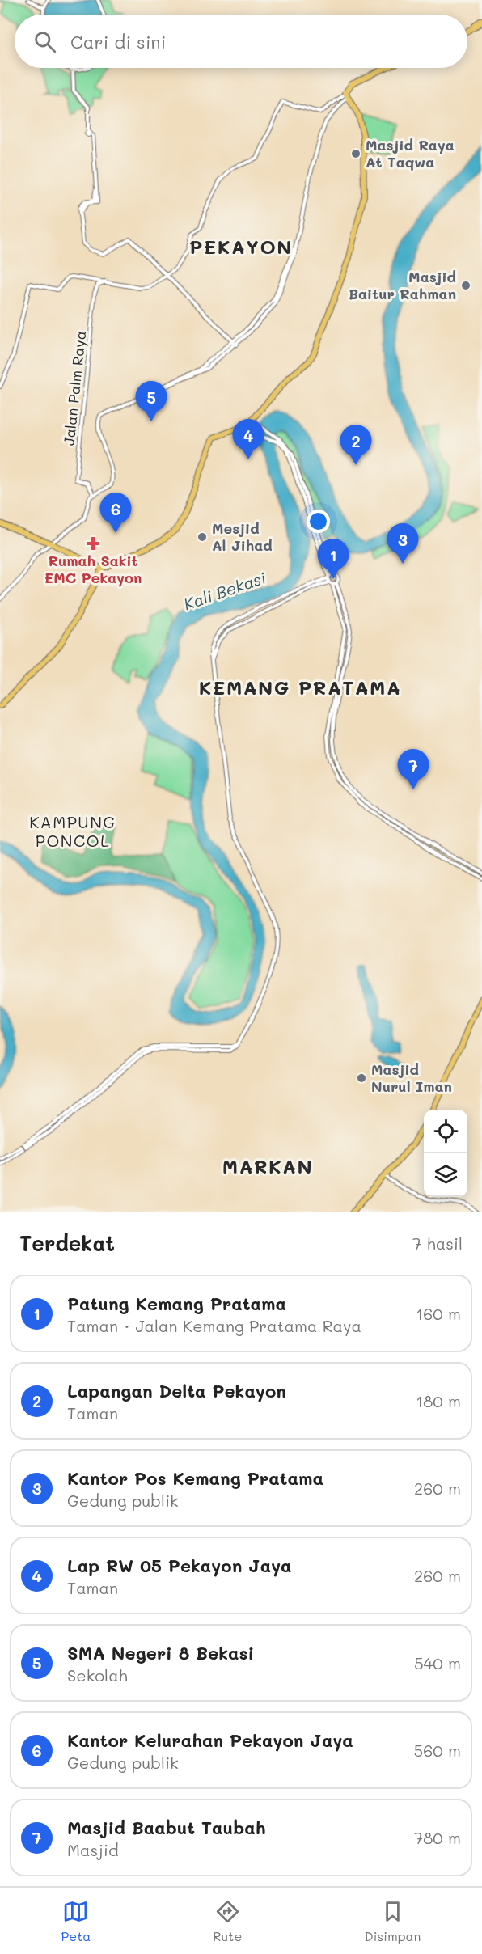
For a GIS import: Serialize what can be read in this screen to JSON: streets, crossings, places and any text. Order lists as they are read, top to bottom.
{
  "streets": {
    "street": ["Jalan Palm Raya"]
  },
  "districts": [
    "PEKAYON",
    "KEMANG PRATAMA",
    "KAMPUNG PONCOL",
    "MARKAN"
  ],
  "water": ["Kali Bekasi"],
  "places": {
    "other": [
      "Masjid Raya At Taqwa",
      "Masjid Baitur Rahman",
      "Mesjid Al Jihad",
      "Masjid Nurul Iman"
    ],
    "health": ["Rumah Sakit EMC Pekayon"]
  },
  "page": {
    "search": "Cari di sini",
    "pins": [
      "5",
      "4",
      "2",
      "6",
      "3",
      "1",
      "7"
    ],
    "heading": ["Terdekat", "7 hasil"],
    "list": [
      {
        "mark": "1",
        "name": "Patung Kemang Pratama",
        "note": "Taman · Jalan Kemang Pratama Raya",
        "value": "160 m"
      },
      {
        "mark": "2",
        "name": "Lapangan Delta Pekayon",
        "note": "Taman",
        "value": "180 m"
      },
      {
        "mark": "3",
        "name": "Kantor Pos Kemang Pratama",
        "note": "Gedung publik",
        "value": "260 m"
      },
      {
        "mark": "4",
        "name": "Lap RW 05 Pekayon Jaya",
        "note": "Taman",
        "value": "260 m"
      },
      {
        "mark": "5",
        "name": "SMA Negeri 8 Bekasi",
        "note": "Sekolah",
        "value": "540 m"
      },
      {
        "mark": "6",
        "name": "Kantor Kelurahan Pekayon Jaya",
        "note": "Gedung publik",
        "value": "560 m"
      },
      {
        "mark": "7",
        "name": "Masjid Baabut Taubah",
        "note": "Masjid",
        "value": "780 m"
      }
    ],
    "nav": ["Peta", "Rute", "Disimpan"]
  }
}
